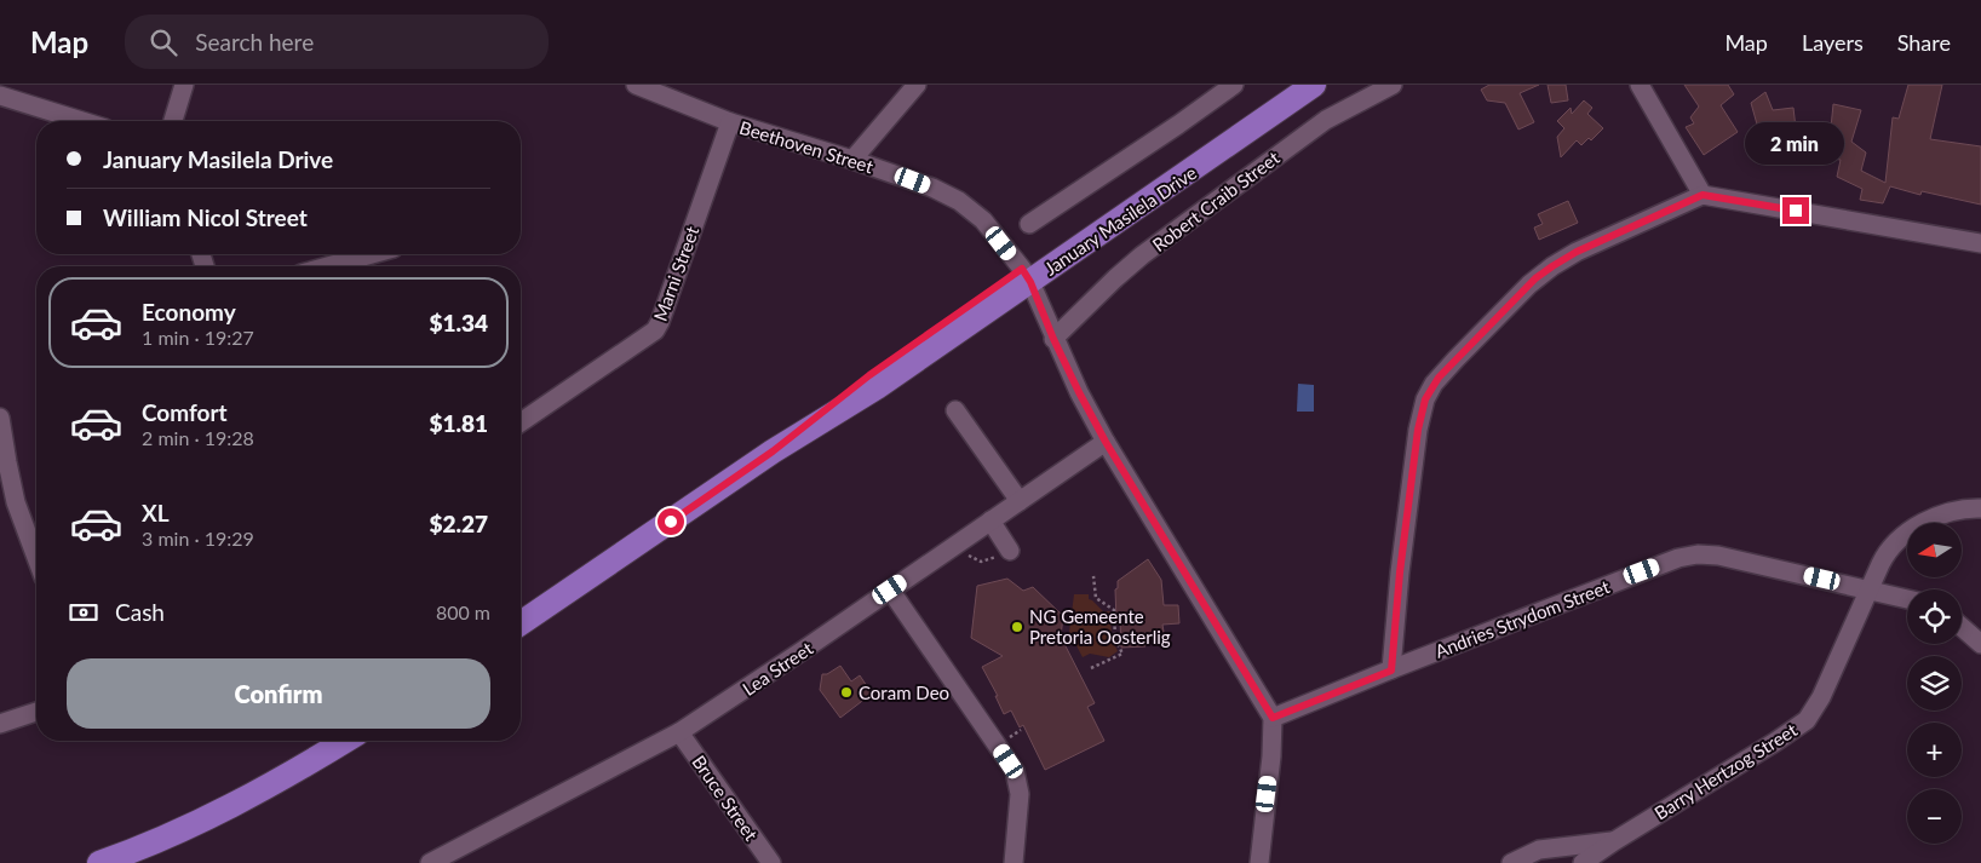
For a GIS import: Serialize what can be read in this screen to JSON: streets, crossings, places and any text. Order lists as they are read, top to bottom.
{
  "streets": {
    "main road": ["January Masilela Drive"],
    "street": [
      "Beethoven Street",
      "Robert Craib Street",
      "Marni Street",
      "Andries Strydom Street",
      "Lea Street",
      "Barry Hertzog Street",
      "Bruce Street"
    ]
  },
  "crossings": [
    ["Beethoven Street", "Robert Craib Street"],
    ["Beethoven Street", "January Masilela Drive"],
    ["Beethoven Street", "Marni Street"],
    ["Beethoven Street", "Andries Strydom Street"],
    ["Beethoven Street", "Lea Street"],
    ["Andries Strydom Street", "Barry Hertzog Street"],
    ["Lea Street", "Bruce Street"]
  ],
  "places": ["NG Gemeente Pretoria Oosterlig", "Coram Deo"],
  "north": "left",
  "page": {
    "header": "Map",
    "search": "Search here",
    "nav": ["Map", "Layers", "Share"],
    "banner": ["January Masilela Drive", "William Nicol Street"],
    "bubble": "2 min",
    "list": [
      {
        "name": "Economy",
        "note": "1 min · 19:27",
        "value": "$1.34"
      },
      {
        "name": "Comfort",
        "note": "2 min · 19:28",
        "value": "$1.81"
      },
      {
        "name": "XL",
        "note": "3 min · 19:29",
        "value": "$2.27"
      }
    ],
    "map_buttons": ["+", "−"],
    "pay": ["Cash", "800 m"],
    "buttons": "Confirm"
  }
}
